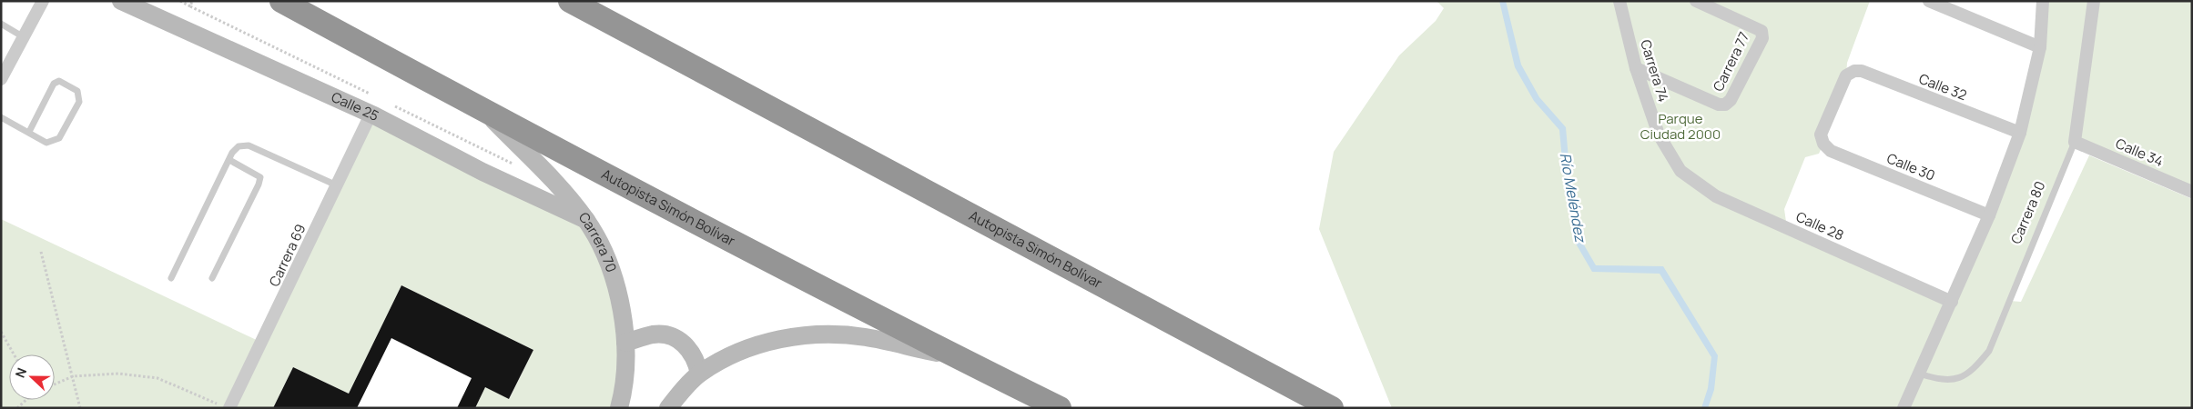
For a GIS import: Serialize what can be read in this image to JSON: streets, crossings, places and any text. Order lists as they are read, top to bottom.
{
  "streets": {
    "highway": ["Autopista Simón Bolívar"],
    "street": [
      "Carrera 77",
      "Carrera 74",
      "Calle 32",
      "Calle 25",
      "Calle 34",
      "Calle 30",
      "Carrera 80",
      "Calle 28",
      "Carrera 70",
      "Carrera 69"
    ]
  },
  "crossings": [
    ["Carrera 77", "Carrera 74"],
    ["Carrera 74", "Calle 28"],
    ["Calle 32", "Calle 30"],
    ["Calle 25", "Carrera 70"],
    ["Calle 25", "Carrera 69"],
    ["Calle 34", "Carrera 80"],
    ["Autopista Simón Bolívar", "Carrera 70"]
  ],
  "water": ["Río Meléndez"],
  "parks": ["Parque Ciudad 2000"],
  "north": "left"
}
